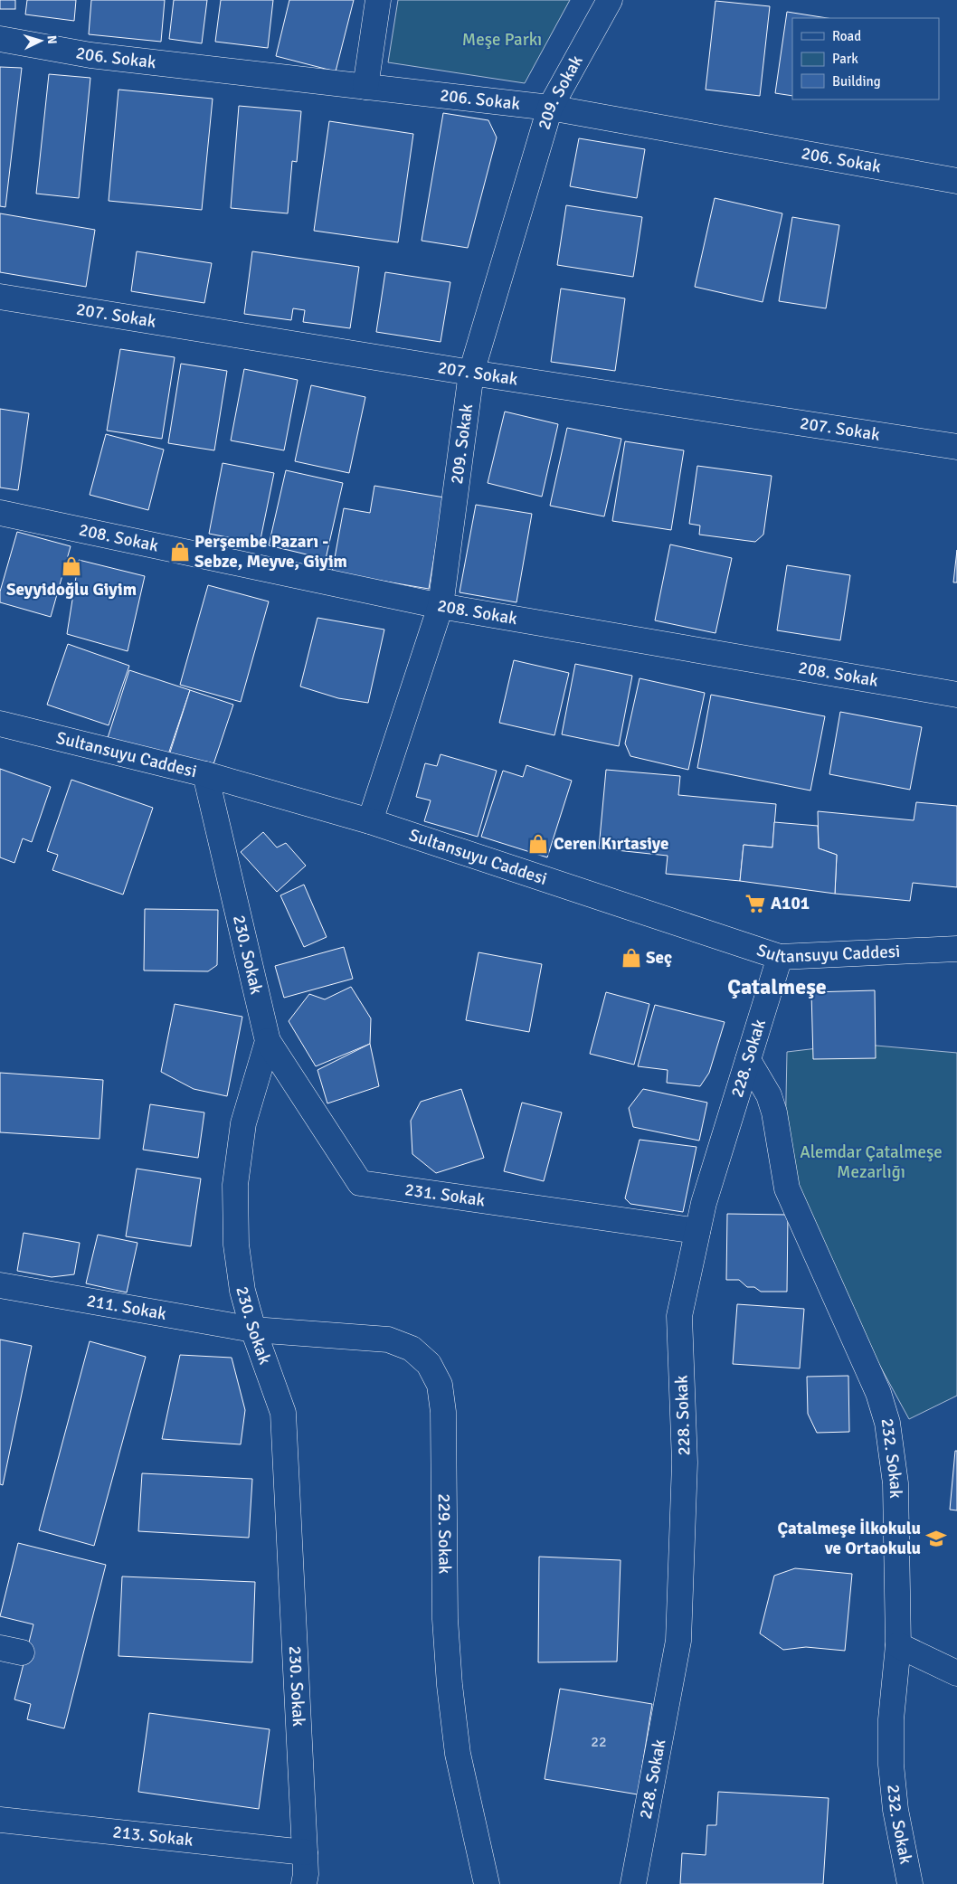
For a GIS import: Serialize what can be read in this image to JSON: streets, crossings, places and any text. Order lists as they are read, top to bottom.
{
  "streets": {
    "street": [
      "206. Sokak",
      "209. Sokak",
      "207. Sokak",
      "208. Sokak",
      "Sultansuyu Caddesi",
      "230. Sokak",
      "228. Sokak",
      "231. Sokak",
      "211. Sokak",
      "232. Sokak",
      "229. Sokak",
      "213. Sokak"
    ]
  },
  "crossings": [
    ["206. Sokak", "209. Sokak"],
    ["209. Sokak", "207. Sokak"],
    ["209. Sokak", "208. Sokak"],
    ["209. Sokak", "Sultansuyu Caddesi"],
    ["Sultansuyu Caddesi", "230. Sokak"],
    ["Sultansuyu Caddesi", "228. Sokak"],
    ["230. Sokak", "231. Sokak"],
    ["230. Sokak", "211. Sokak"],
    ["230. Sokak", "229. Sokak"],
    ["230. Sokak", "213. Sokak"],
    ["228. Sokak", "231. Sokak"],
    ["228. Sokak", "232. Sokak"],
    ["211. Sokak", "229. Sokak"]
  ],
  "districts": ["Çatalmeşe"],
  "parks": ["Meşe Parkı", "Alemdar Çatalmeşe Mezarlığı"],
  "places": {
    "shop": [
      "Perşembe Pazarı - Sebze, Meyve, Giyim",
      "Seyyidoğlu Giyim",
      "Ceren Kırtasiye",
      "Seç"
    ],
    "supermarket": ["A101"],
    "school or university": ["Çatalmeşe İlkokulu ve Ortaokulu"]
  },
  "house_numbers": ["22"],
  "legend": ["Road", "Park", "Building"],
  "north": "right"
}
